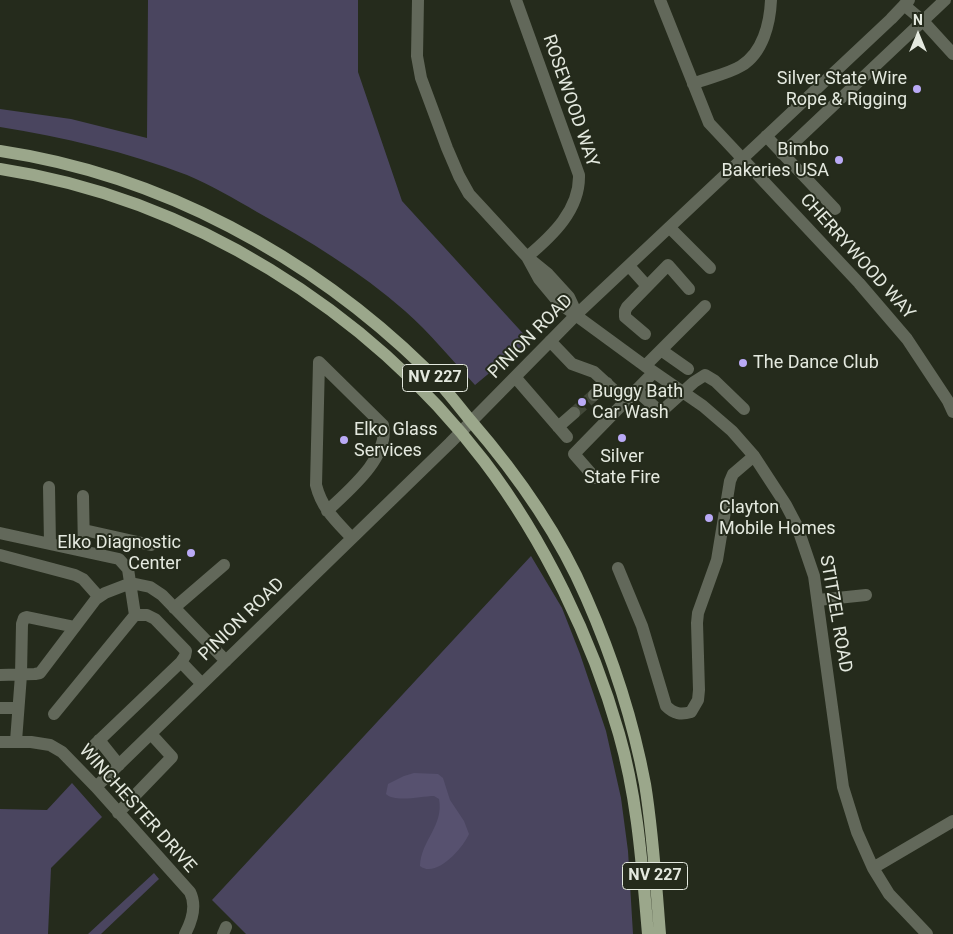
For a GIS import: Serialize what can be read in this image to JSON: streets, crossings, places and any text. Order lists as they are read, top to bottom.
{
  "streets": {
    "main road": ["NV 227"],
    "street": [
      "ROSEWOOD WAY",
      "CHERRYWOOD WAY",
      "PINION ROAD",
      "STITZEL ROAD",
      "WINCHESTER DRIVE"
    ]
  },
  "crossings": [
    ["ROSEWOOD WAY", "STITZEL ROAD"],
    ["CHERRYWOOD WAY", "PINION ROAD"],
    ["PINION ROAD", "NV 227"],
    ["PINION ROAD", "STITZEL ROAD"],
    ["PINION ROAD", "WINCHESTER DRIVE"]
  ],
  "places": [
    "Silver State Wire Rope & Rigging",
    "Bimbo Bakeries USA",
    "The Dance Club",
    "Buggy Bath Car Wash",
    "Silver State Fire",
    "Elko Glass Services",
    "Clayton Mobile Homes",
    "Elko Diagnostic Center"
  ],
  "north": "top"
}
